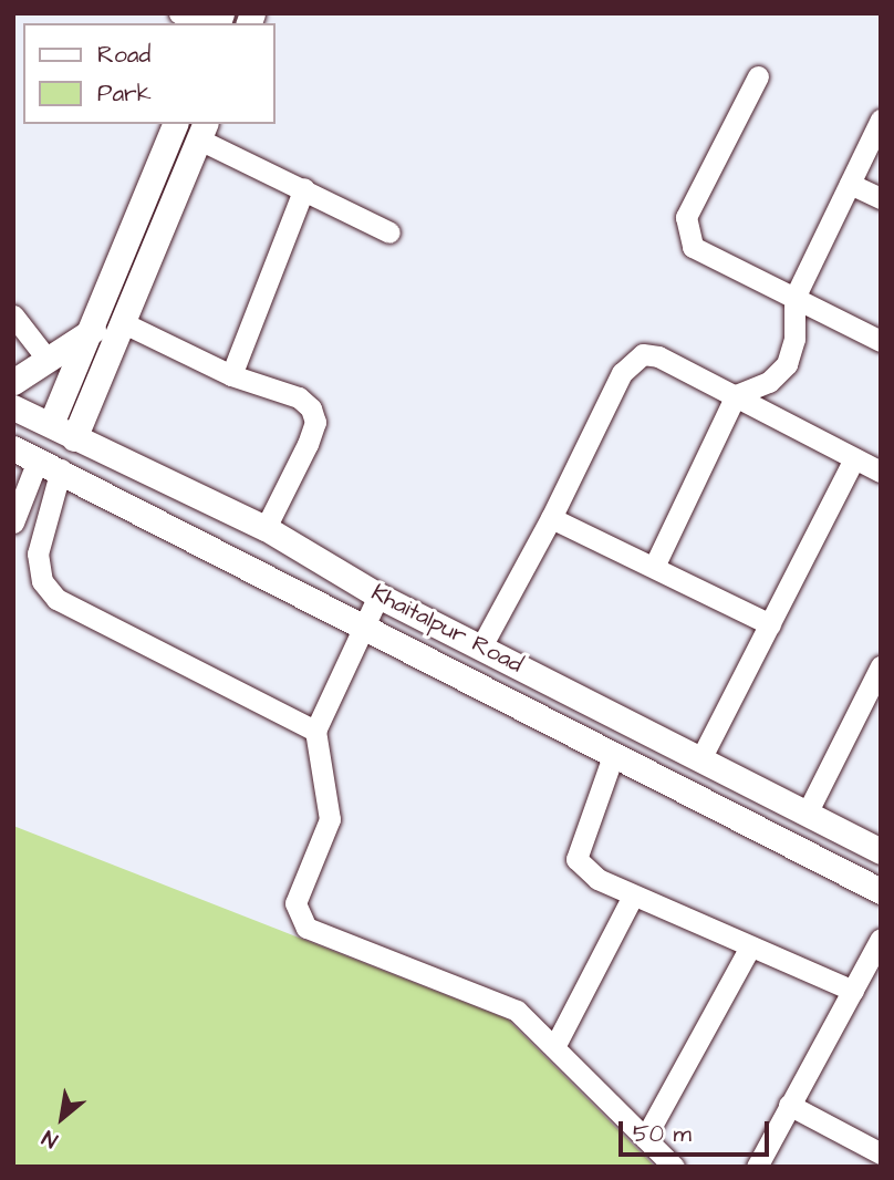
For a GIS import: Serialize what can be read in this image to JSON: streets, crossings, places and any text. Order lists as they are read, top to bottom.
{
  "streets": {
    "street": ["Khaitalpur Road"]
  },
  "legend": ["Road", "Park"],
  "scale_bar": "50 m",
  "north": "bottom left"
}
